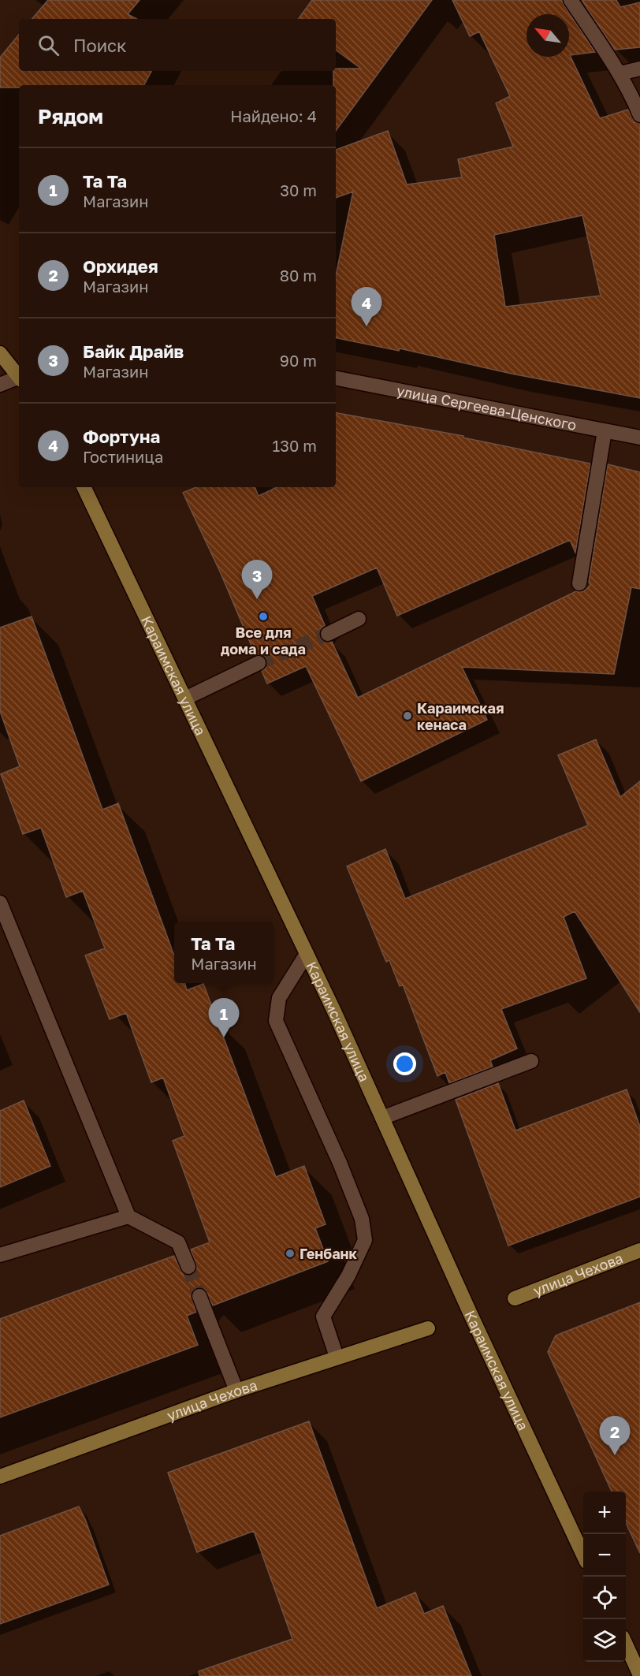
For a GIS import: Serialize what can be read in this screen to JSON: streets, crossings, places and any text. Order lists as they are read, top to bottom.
{
  "streets": {
    "main road": ["Караимская улица", "улица Чехова"],
    "street": ["улица Сергеева-Ценского"]
  },
  "places": ["Все для дома и сада", "Караимская кенаса", "Генбанк"],
  "north": "top left",
  "page": {
    "search": "Поиск",
    "heading": ["Рядом", "Найдено: 4"],
    "list": [
      {
        "mark": "1",
        "name": "Та Та",
        "note": "Магазин",
        "value": "30 m"
      },
      {
        "mark": "2",
        "name": "Орхидея",
        "note": "Магазин",
        "value": "80 m"
      },
      {
        "mark": "3",
        "name": "Байк Драйв",
        "note": "Магазин",
        "value": "90 m"
      },
      {
        "mark": "4",
        "name": "Фортуна",
        "note": "Гостиница",
        "value": "130 m"
      }
    ],
    "pins": [
      "4",
      "3",
      "1",
      "2"
    ],
    "popup": ["Та Та", "Магазин"],
    "map_buttons": ["+", "−"]
  }
}
